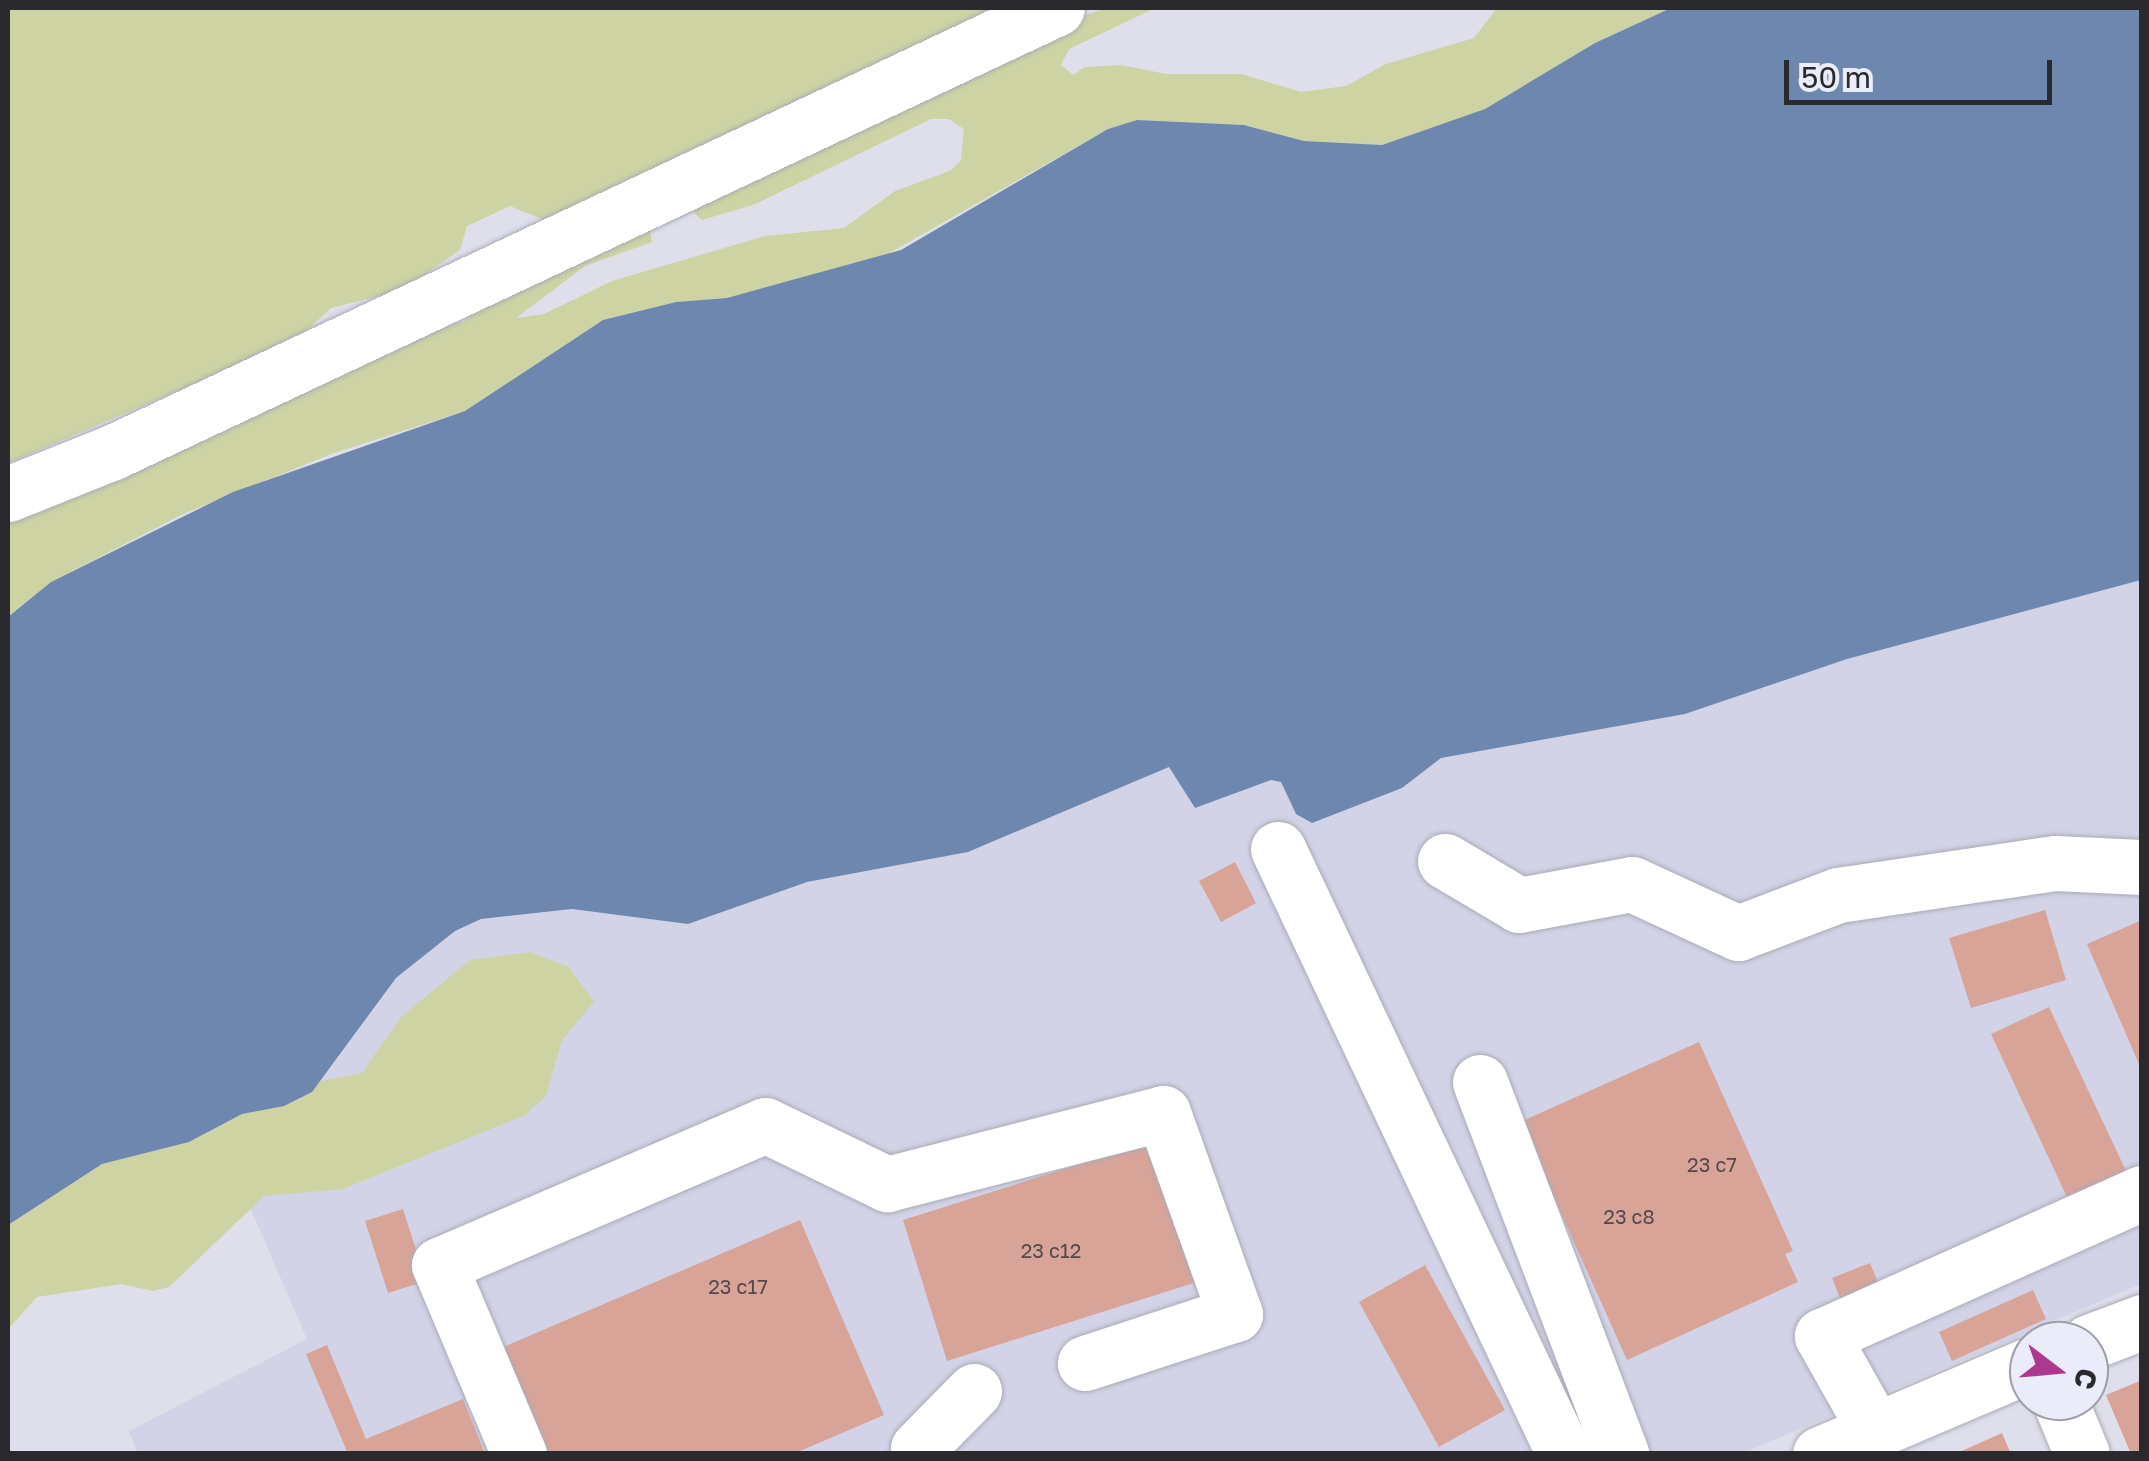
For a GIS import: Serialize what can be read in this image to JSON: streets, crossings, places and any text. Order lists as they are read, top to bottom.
{
  "house_numbers": [
    "23 с7",
    "23 с8",
    "23 с12",
    "23 с17"
  ],
  "scale_bar": "50 m",
  "north": "right"
}
